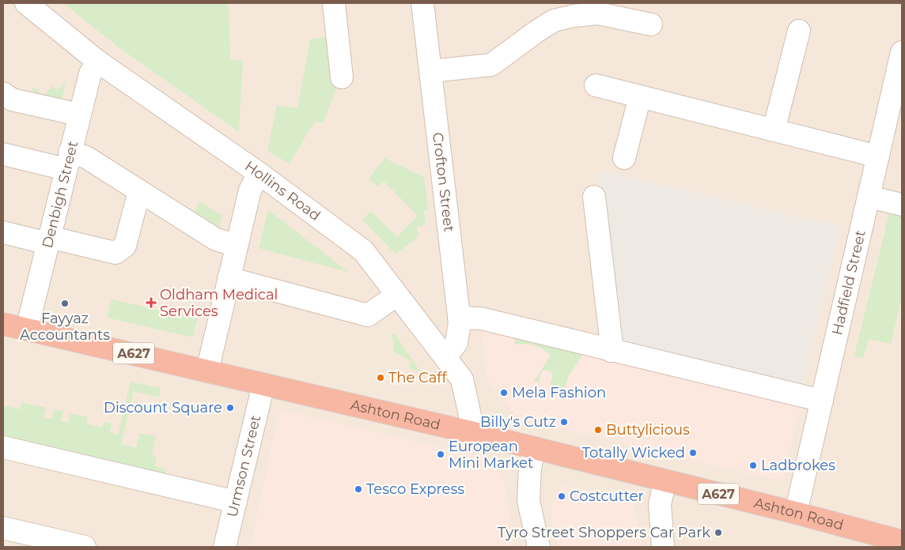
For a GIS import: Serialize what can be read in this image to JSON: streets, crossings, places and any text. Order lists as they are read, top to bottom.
{
  "streets": {
    "highway": ["A627", "Ashton Road"],
    "street": [
      "Crofton Street",
      "Hollins Road",
      "Denbigh Street",
      "Hadfield Street",
      "Urmson Street"
    ]
  },
  "crossings": [
    ["Crofton Street", "Hollins Road"],
    ["Hollins Road", "Denbigh Street"],
    ["Hollins Road", "Ashton Road"],
    ["Denbigh Street", "Ashton Road"],
    ["Hadfield Street", "Ashton Road"],
    ["Ashton Road", "Urmson Street"]
  ],
  "places": {
    "health": ["Oldham Medical Services"],
    "other": [
      "Fayyaz Accountants",
      "The Caff",
      "Mela Fashion",
      "Discount Square",
      "Billy's Cutz",
      "Buttylicious",
      "Totally Wicked",
      "European Mini Market",
      "Ladbrokes",
      "Tesco Express",
      "Costcutter",
      "Tyro Street Shoppers Car Park"
    ]
  }
}
